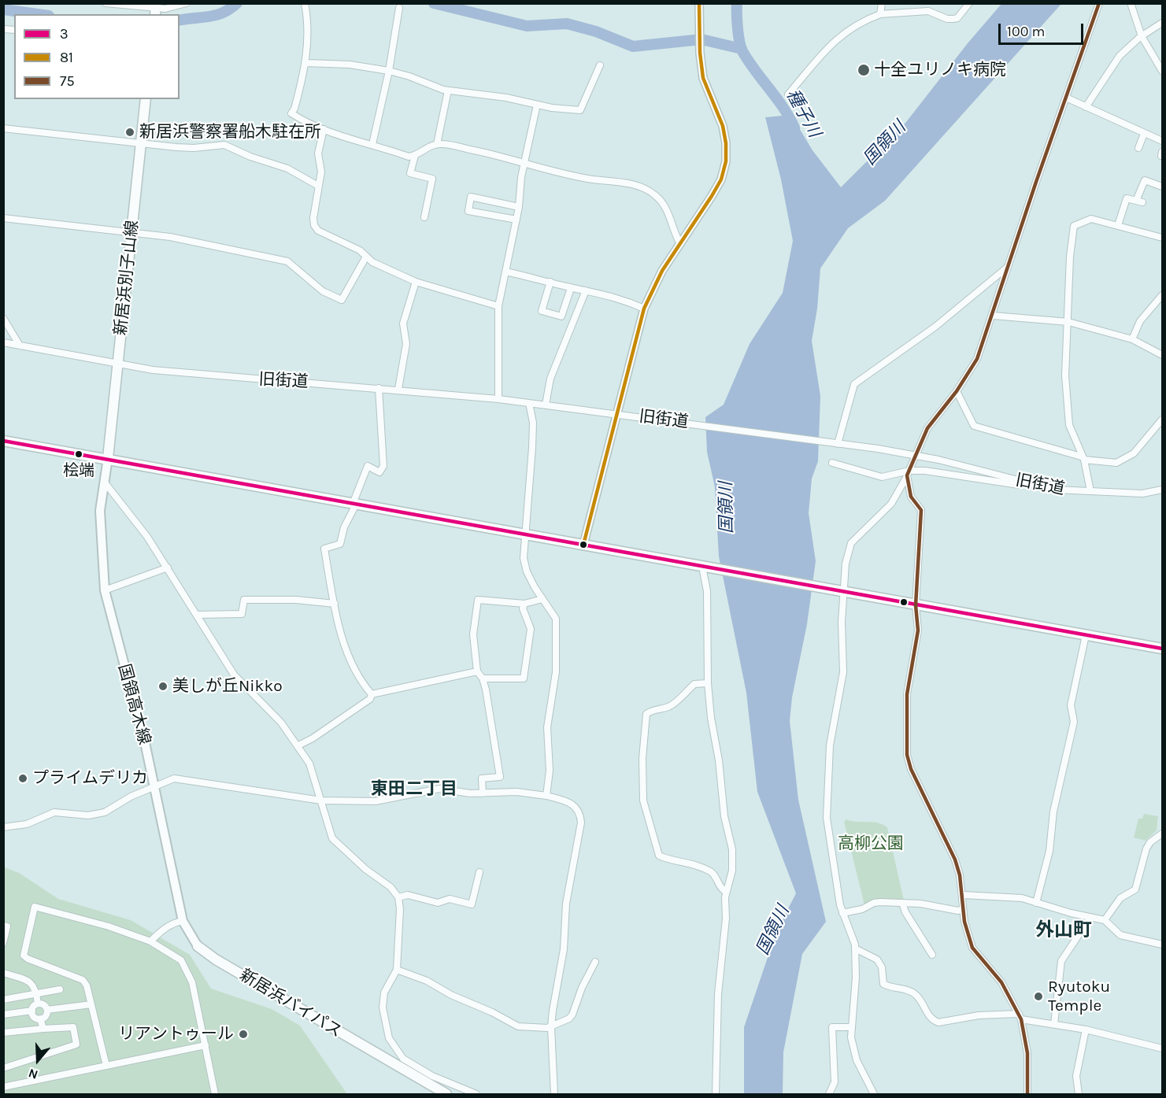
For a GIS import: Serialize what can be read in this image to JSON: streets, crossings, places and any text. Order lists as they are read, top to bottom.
{
  "streets": {
    "main road": ["新居浜別子山線", "国領高木線", "新居浜バイパス"],
    "street": ["旧街道"]
  },
  "crossings": [
    ["新居浜別子山線", "旧街道"],
    ["新居浜別子山線", "国領高木線"],
    ["国領高木線", "新居浜バイパス"]
  ],
  "districts": ["東田二丁目", "外山町"],
  "water": ["種子川", "国領川"],
  "parks": ["高柳公園"],
  "places": [
    "十全ユリノキ病院",
    "新居浜警察署船木駐在所",
    "桧端",
    "美しが丘Nikko",
    "プライムデリカ",
    "Ryutoku Temple",
    "リアントゥール"
  ],
  "lines": ["transit line 81", "transit line 75", "transit line 3"],
  "legend": ["3", "81", "75"],
  "scale_bar": "100 m",
  "north": "bottom"
}
